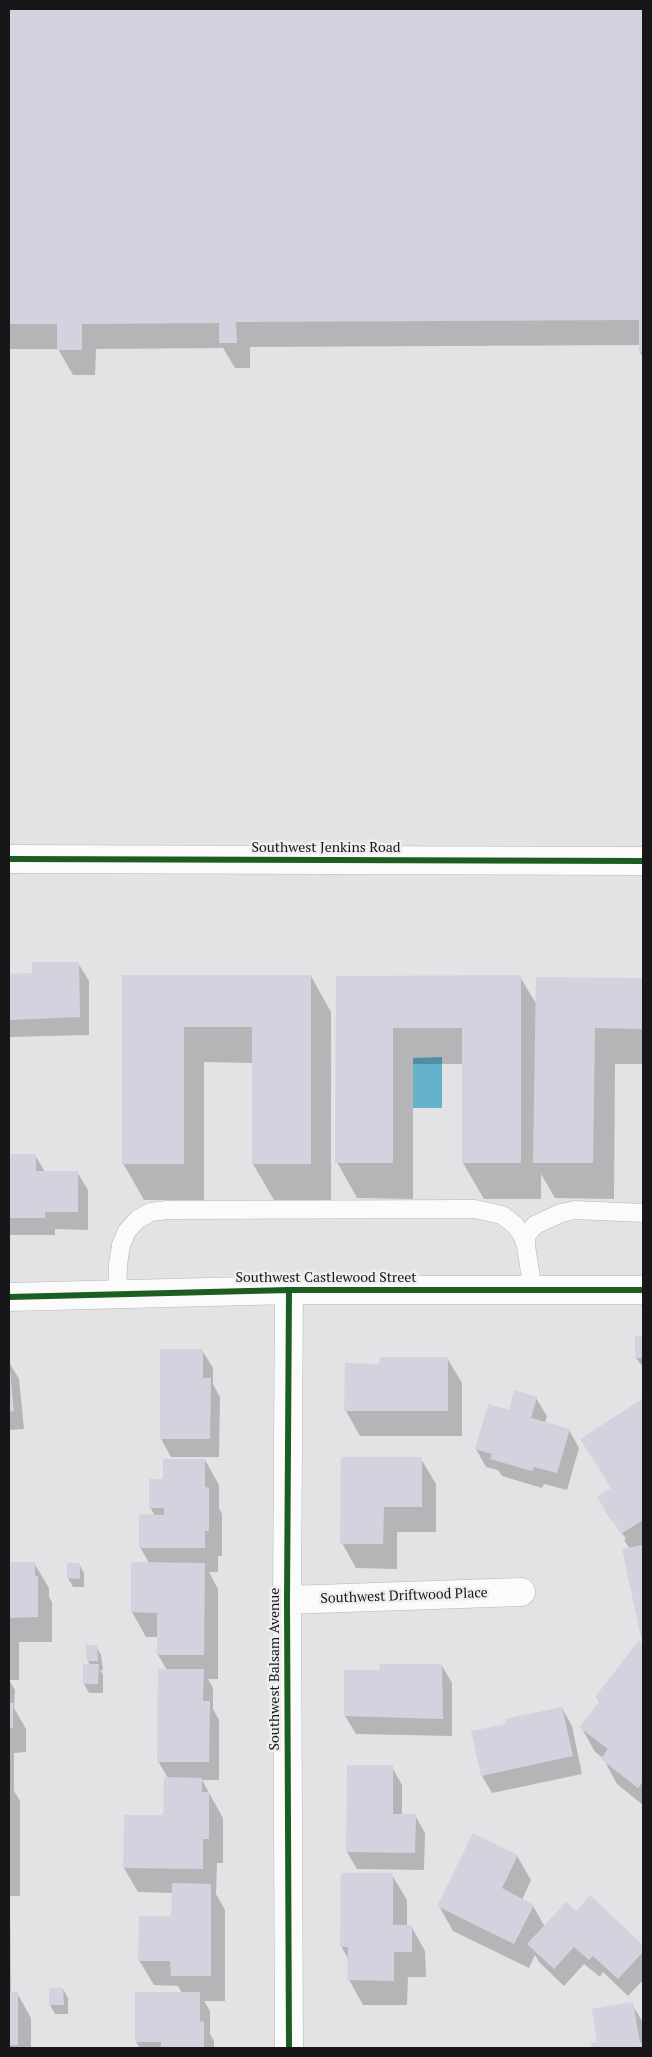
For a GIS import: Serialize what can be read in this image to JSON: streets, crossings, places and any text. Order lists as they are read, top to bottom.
{
  "streets": {
    "street": [
      "Southwest Jenkins Road",
      "Southwest Castlewood Street",
      "Southwest Driftwood Place",
      "Southwest Balsam Avenue"
    ]
  },
  "crossings": [
    ["Southwest Castlewood Street", "Southwest Balsam Avenue"],
    ["Southwest Driftwood Place", "Southwest Balsam Avenue"]
  ]
}
